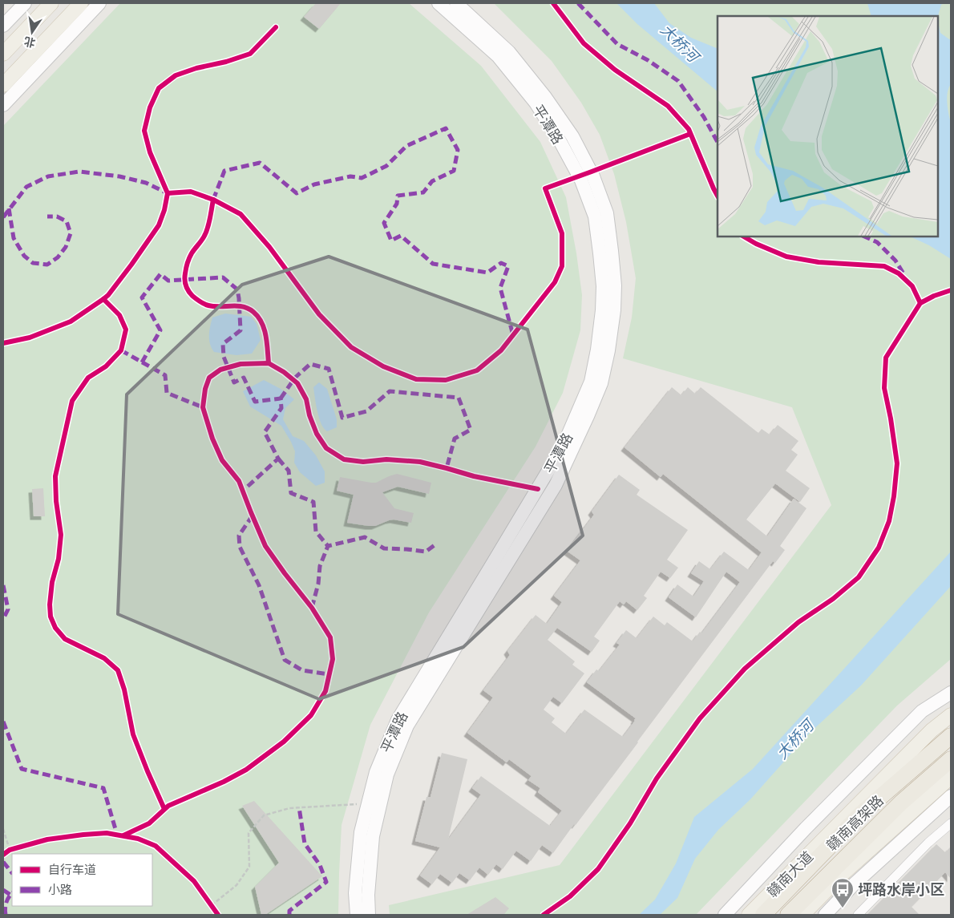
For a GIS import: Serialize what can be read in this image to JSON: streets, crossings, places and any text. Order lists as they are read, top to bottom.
{
  "streets": {
    "highway": ["赣南高架路"],
    "main road": ["平潭路", "赣南大道"]
  },
  "water": ["大桥河"],
  "places": {
    "bus stop": ["坪路水岸小区"]
  },
  "legend": ["自行车道", "小路"],
  "north": "bottom"
}
